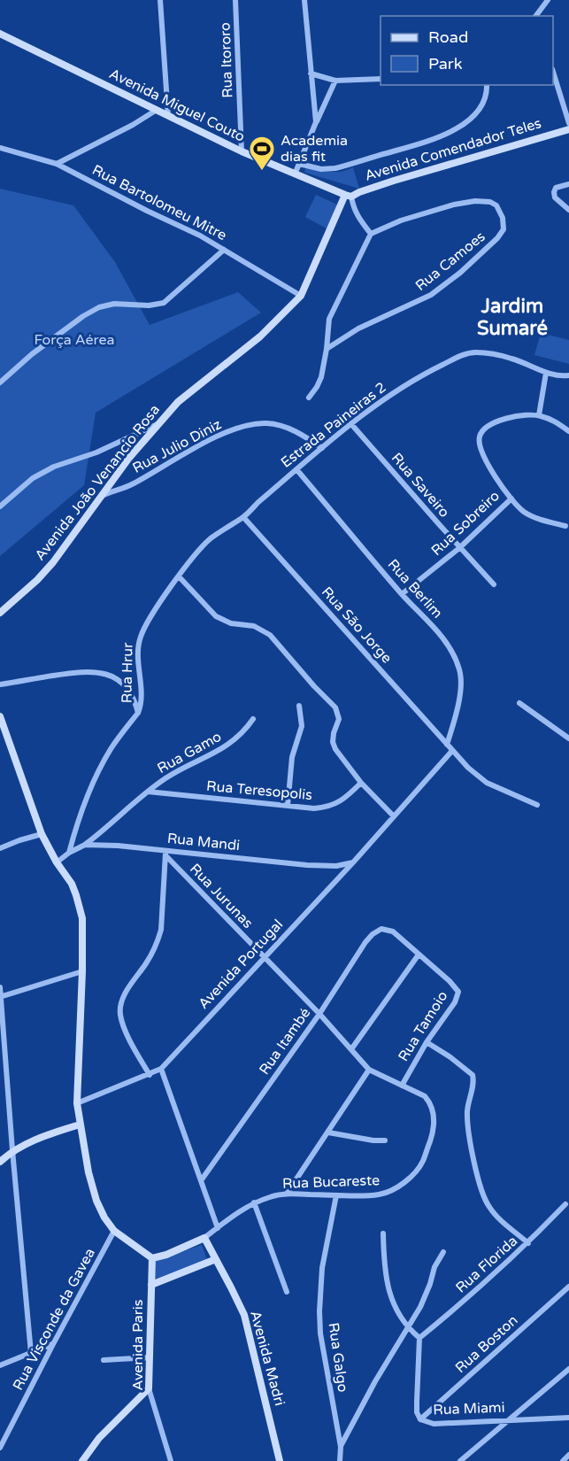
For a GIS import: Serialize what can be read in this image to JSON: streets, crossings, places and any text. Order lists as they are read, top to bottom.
{
  "streets": {
    "main road": [
      "Avenida Miguel Couto",
      "Avenida Comendador Teles",
      "Avenida João Venancio Rosa",
      "Avenida Paris",
      "Avenida Madri"
    ],
    "street": [
      "Rua Itororo",
      "Rua Bartolomeu Mitre",
      "Rua Camoes",
      "Estrada Paineiras 2",
      "Rua Julio Diniz",
      "Rua Saveiro",
      "Rua Sobreiro",
      "Rua Berlim",
      "Rua São Jorge",
      "Rua Hrur",
      "Rua Gamo",
      "Rua Teresopolis",
      "Rua Mandi",
      "Rua Jurunas",
      "Avenida Portugal",
      "Rua Tamoio",
      "Rua Itambé",
      "Rua Bucareste",
      "Rua Florida",
      "Rua Visconde da Gavea",
      "Rua Boston",
      "Rua Galgo",
      "Rua Miami"
    ]
  },
  "crossings": [
    ["Rua Itororo", "Avenida Miguel Couto"],
    ["Avenida Miguel Couto", "Avenida Comendador Teles"],
    ["Avenida Miguel Couto", "Avenida João Venancio Rosa"],
    ["Avenida Comendador Teles", "Avenida João Venancio Rosa"],
    ["Rua Bartolomeu Mitre", "Avenida João Venancio Rosa"],
    ["Estrada Paineiras 2", "Rua Julio Diniz"],
    ["Estrada Paineiras 2", "Rua Saveiro"],
    ["Estrada Paineiras 2", "Rua Berlim"],
    ["Estrada Paineiras 2", "Rua São Jorge"],
    ["Estrada Paineiras 2", "Rua Hrur"],
    ["Rua Julio Diniz", "Avenida João Venancio Rosa"],
    ["Rua Saveiro", "Rua Sobreiro"],
    ["Rua Sobreiro", "Rua Berlim"],
    ["Rua Berlim", "Rua São Jorge"],
    ["Rua São Jorge", "Rua Hrur"],
    ["Rua São Jorge", "Avenida Portugal"],
    ["Rua Hrur", "Rua Mandi"],
    ["Rua Gamo", "Rua Teresopolis"],
    ["Rua Gamo", "Rua Mandi"],
    ["Rua Mandi", "Rua Jurunas"],
    ["Rua Mandi", "Avenida Portugal"],
    ["Rua Jurunas", "Avenida Portugal"],
    ["Rua Jurunas", "Rua Itambé"],
    ["Rua Jurunas", "Rua Bucareste"],
    ["Rua Tamoio", "Rua Itambé"],
    ["Rua Tamoio", "Rua Bucareste"],
    ["Rua Bucareste", "Rua Galgo"],
    ["Rua Bucareste", "Avenida Madri"],
    ["Rua Florida", "Rua Miami"],
    ["Rua Boston", "Rua Miami"]
  ],
  "districts": ["Jardim Sumaré"],
  "parks": ["Força Aérea"],
  "places": {
    "sports": ["Academia dias fit"]
  },
  "legend": ["Road", "Park"]
}
